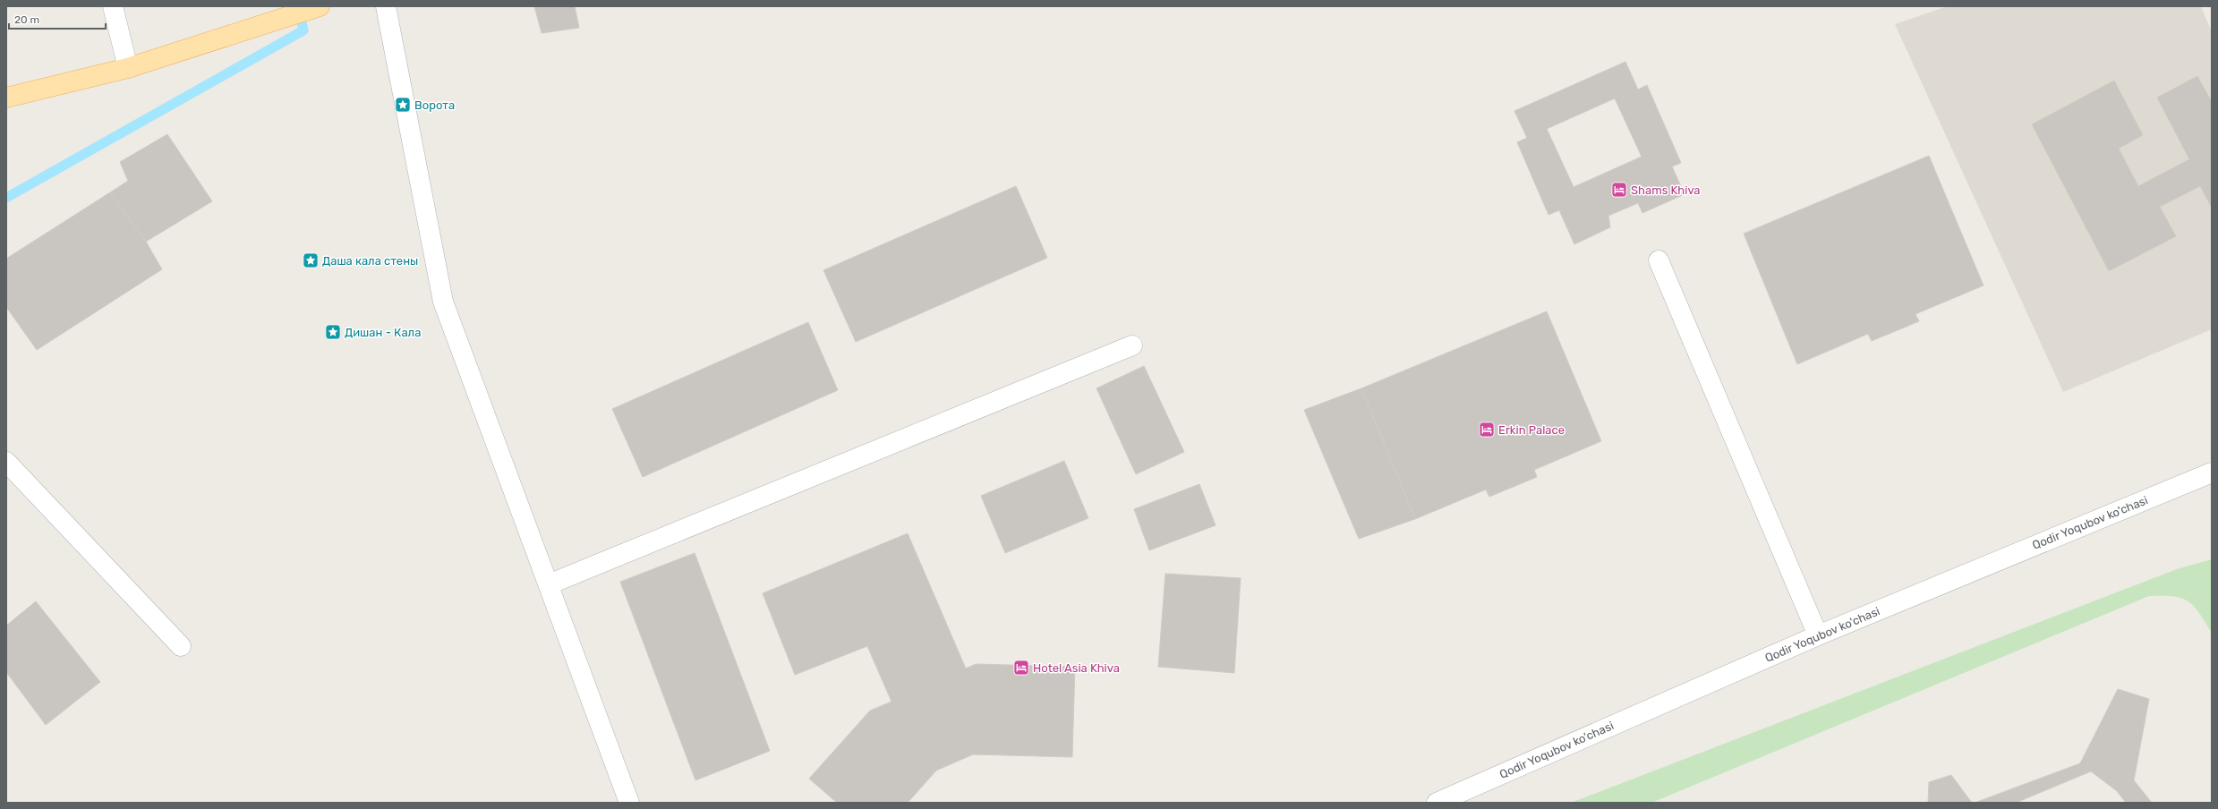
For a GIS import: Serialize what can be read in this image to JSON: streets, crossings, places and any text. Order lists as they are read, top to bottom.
{
  "streets": {
    "street": ["Qodir Yoqubov ko'chasi"]
  },
  "places": {
    "place": ["Ворота", "Даша кала стены", "Дишан - Кала"],
    "hotel": ["Shams Khiva", "Erkin Palace", "Hotel Asia Khiva"]
  },
  "scale_bar": "20 m"
}
